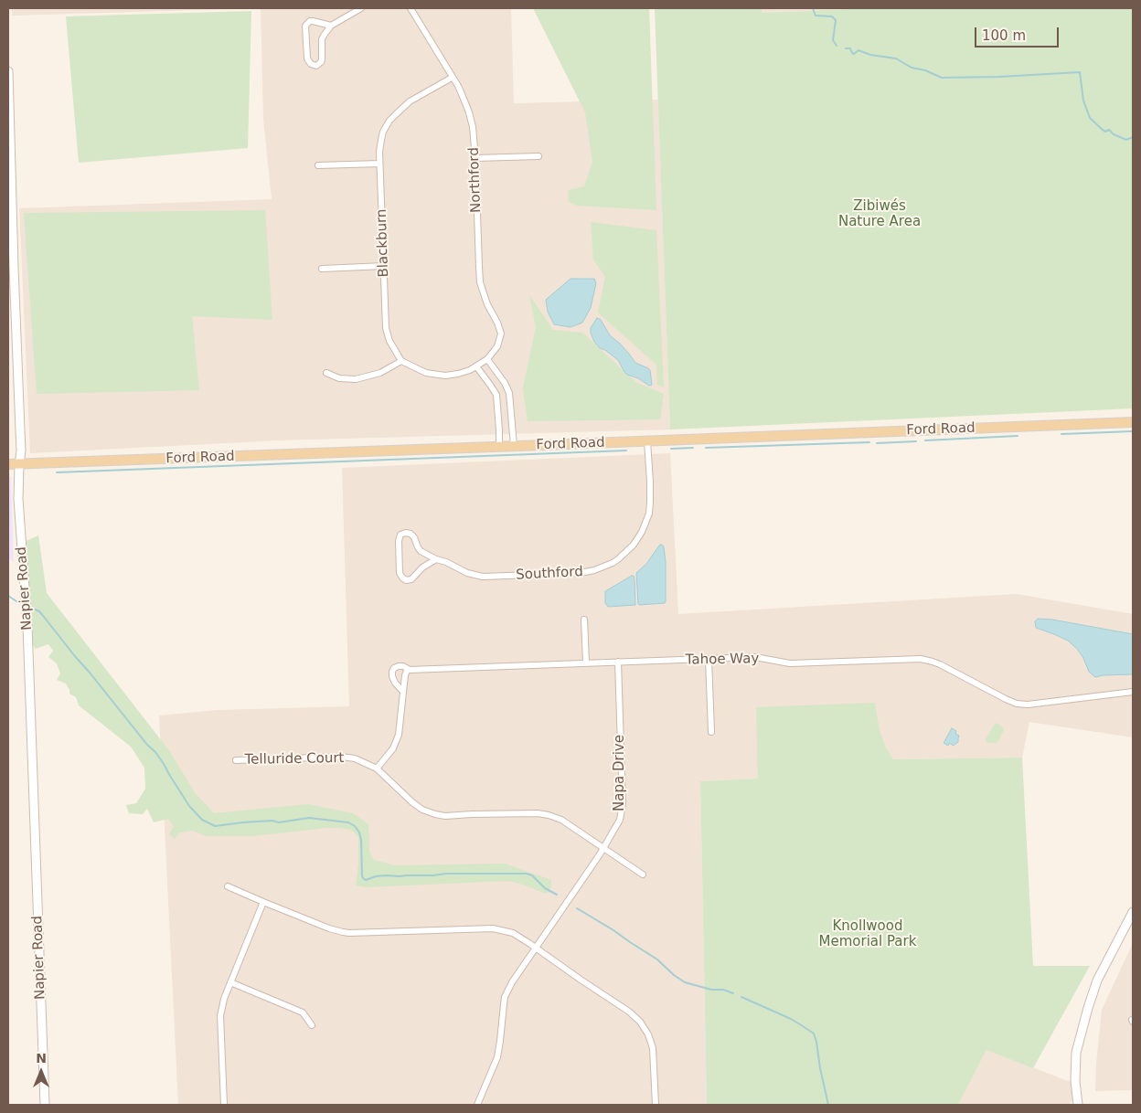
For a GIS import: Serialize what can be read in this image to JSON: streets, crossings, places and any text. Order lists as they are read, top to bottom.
{
  "streets": {
    "main road": ["Ford Road"],
    "street": [
      "Northford",
      "Blackburn",
      "Southford",
      "Napier Road",
      "Tahoe Way",
      "Telluride Court",
      "Napa Drive"
    ]
  },
  "crossings": [
    ["Northford", "Blackburn"],
    ["Ford Road", "Southford"],
    ["Ford Road", "Napier Road"],
    ["Tahoe Way", "Napa Drive"],
    ["Telluride Court", "Napa Drive"]
  ],
  "parks": ["Zibiwés Nature Area", "Knollwood Memorial Park"],
  "scale_bar": "100 m",
  "north": "top"
}
